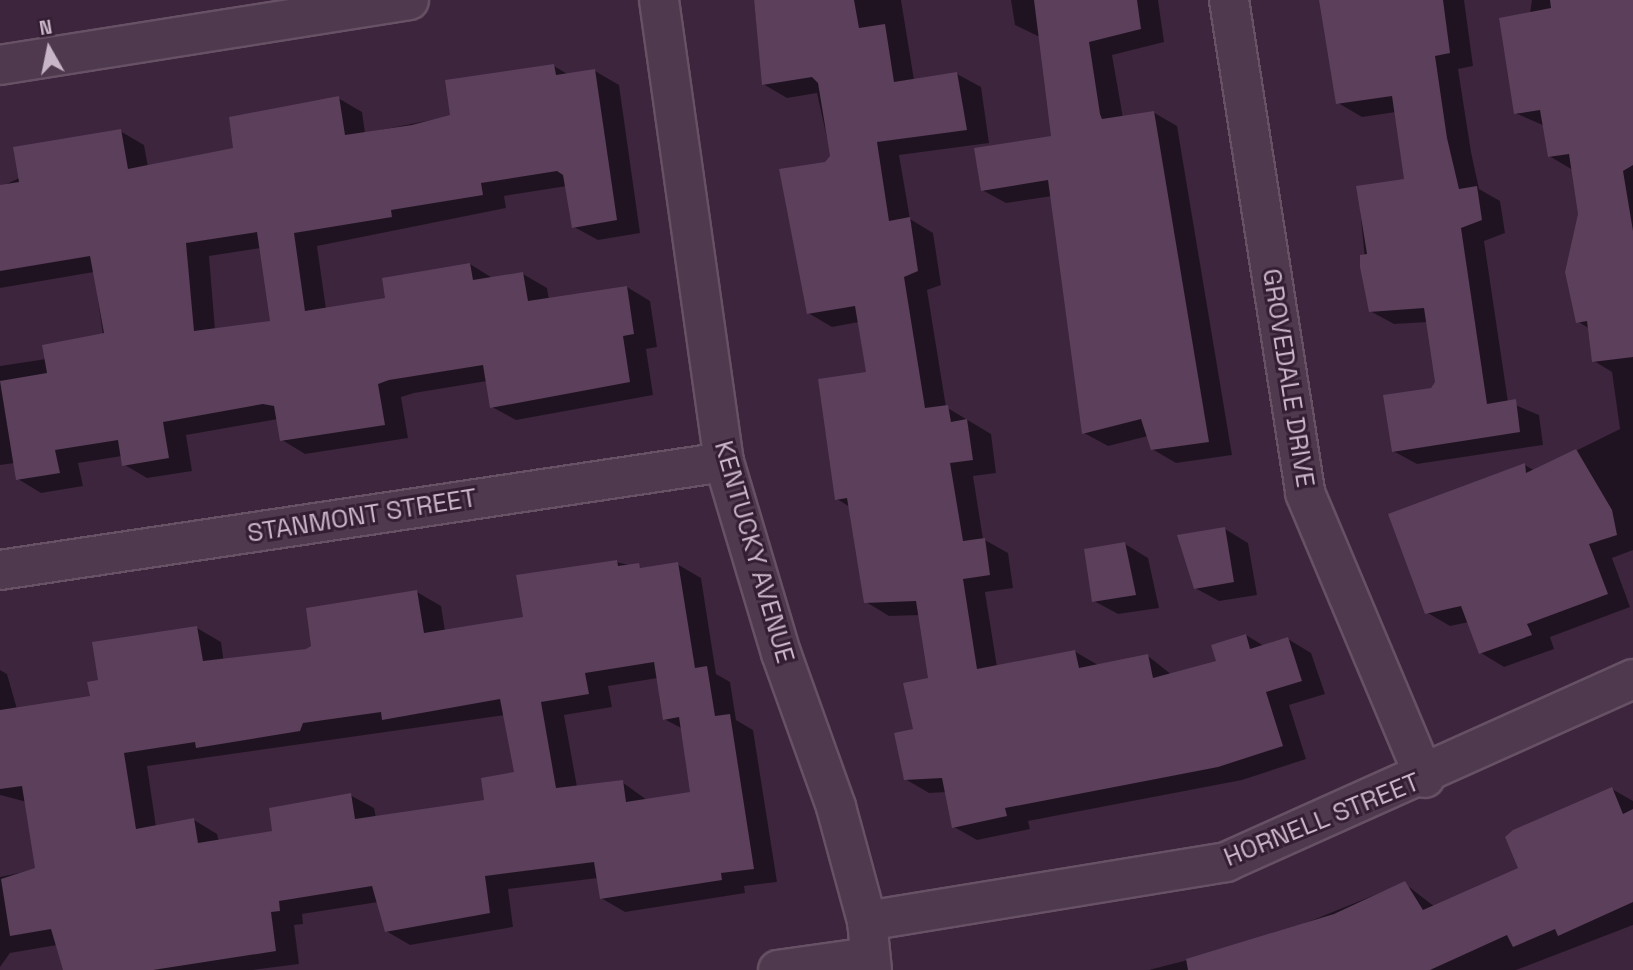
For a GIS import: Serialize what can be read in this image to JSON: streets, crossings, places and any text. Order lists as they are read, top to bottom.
{
  "streets": {
    "street": [
      "GROVEDALE DRIVE",
      "STANMONT STREET",
      "KENTUCKY AVENUE",
      "HORNELL STREET"
    ]
  },
  "crossings": [
    ["GROVEDALE DRIVE", "HORNELL STREET"],
    ["STANMONT STREET", "KENTUCKY AVENUE"],
    ["KENTUCKY AVENUE", "HORNELL STREET"]
  ],
  "north": "top"
}
